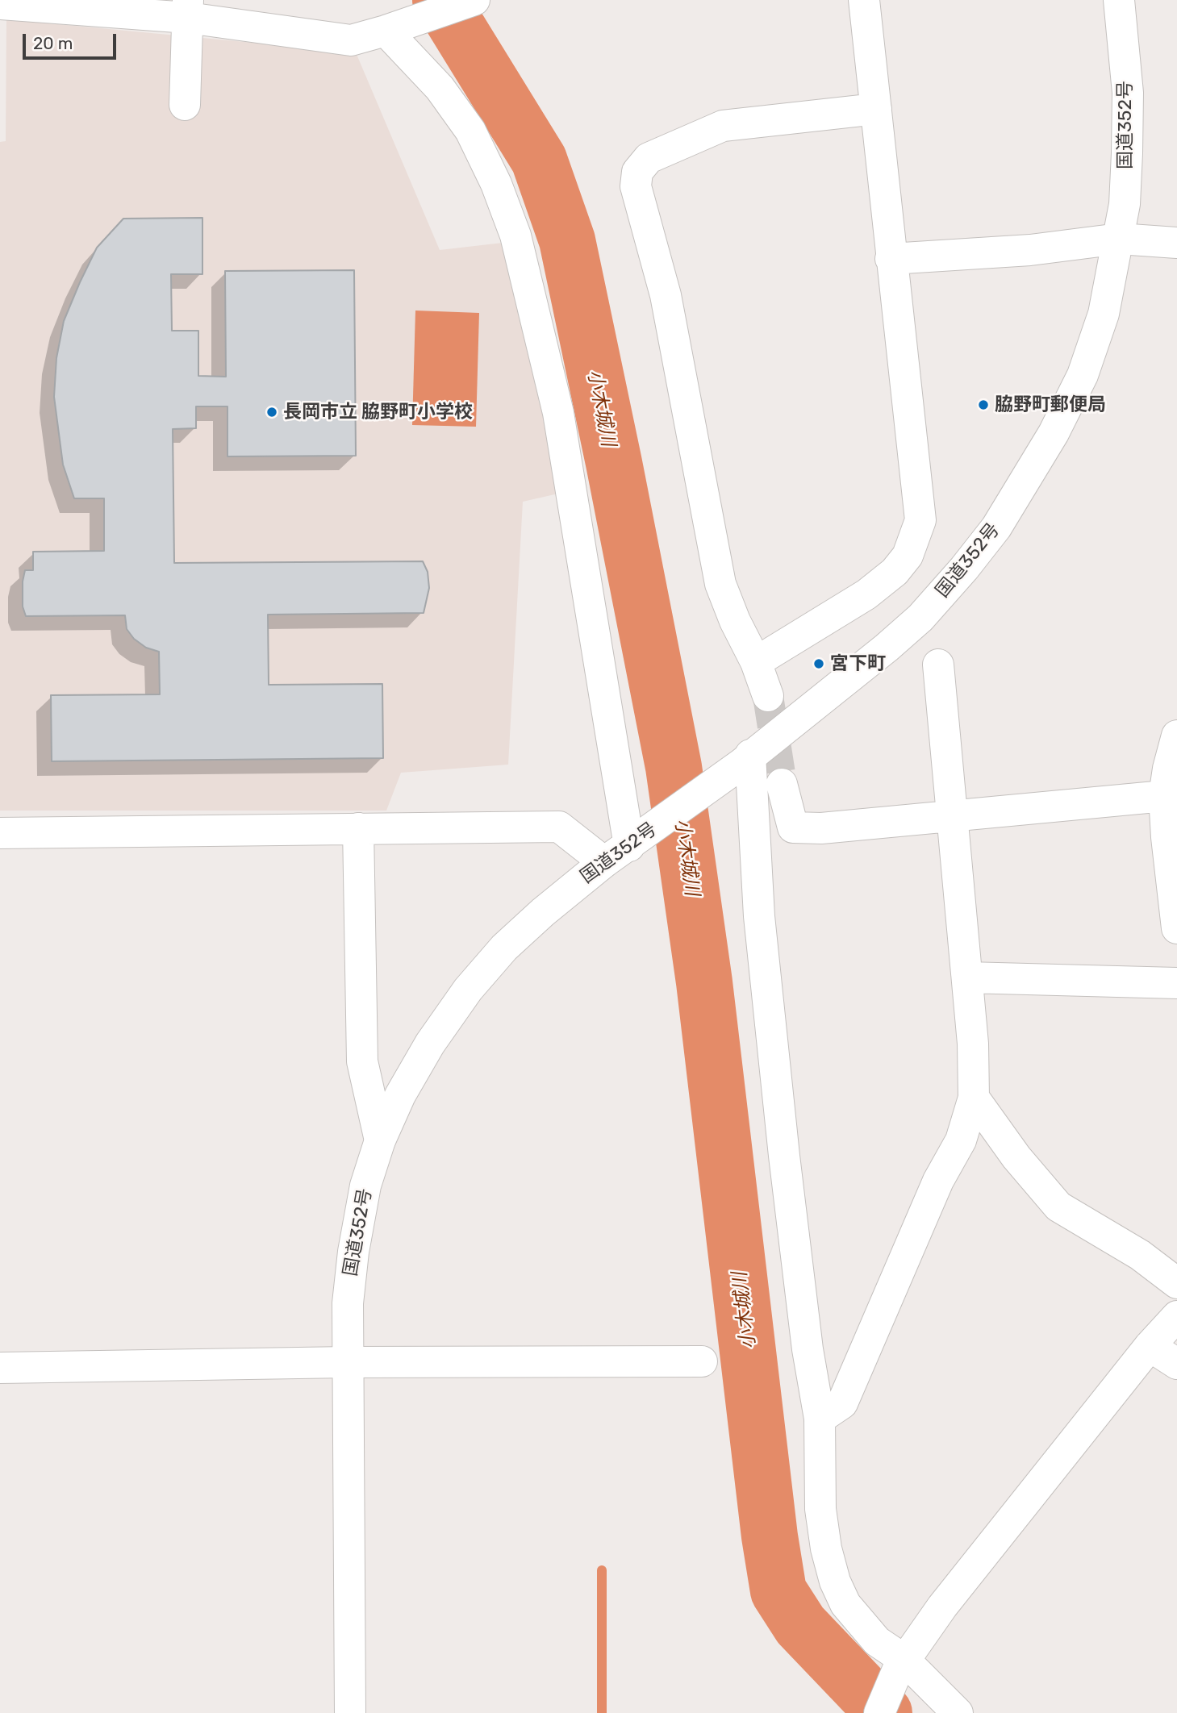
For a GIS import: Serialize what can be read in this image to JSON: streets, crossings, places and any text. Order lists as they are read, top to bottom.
{
  "streets": {
    "main road": ["国道352号"]
  },
  "water": ["小木城川"],
  "places": ["脇野町郵便局", "長岡市立 脇野町小学校", "宮下町"],
  "scale_bar": "20 m"
}
